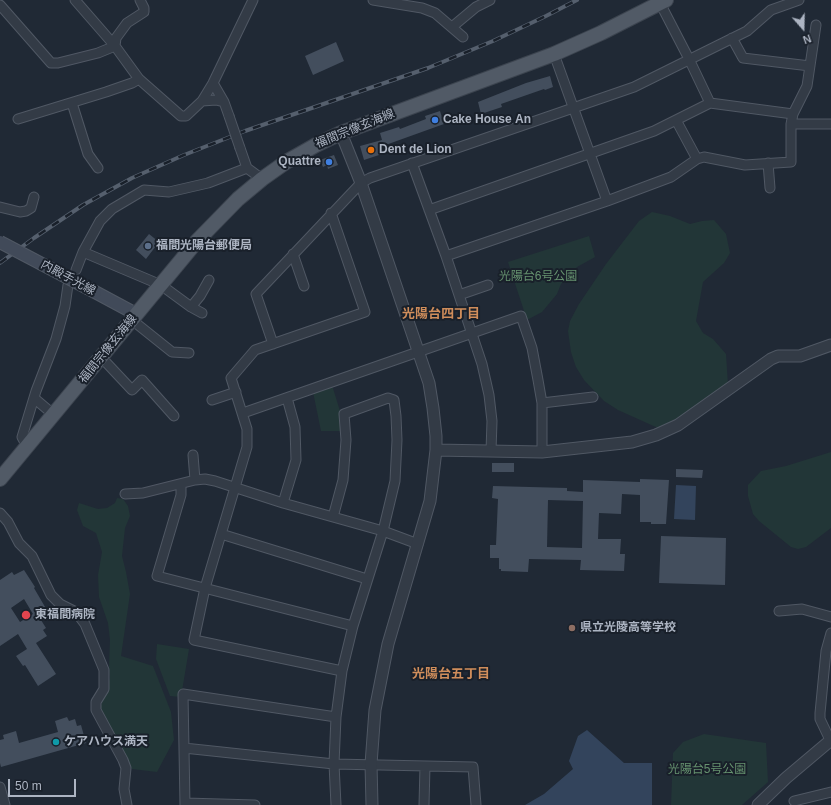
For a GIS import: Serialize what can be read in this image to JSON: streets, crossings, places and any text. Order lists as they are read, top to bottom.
{
  "streets": {
    "main road": ["福間宗像玄海線", "内殿手光線"]
  },
  "crossings": [
    ["福間宗像玄海線", "内殿手光線"]
  ],
  "districts": ["光陽台四丁目", "光陽台五丁目"],
  "parks": ["光陽台6号公園", "光陽台5号公園"],
  "places": [
    "Cake House An",
    "Dent de Lion",
    "Quattre",
    "福間光陽台郵便局",
    "東福間病院",
    "県立光陵高等学校",
    "ケアハウス満天"
  ],
  "scale_bar": "50 m",
  "north": "bottom"
}
